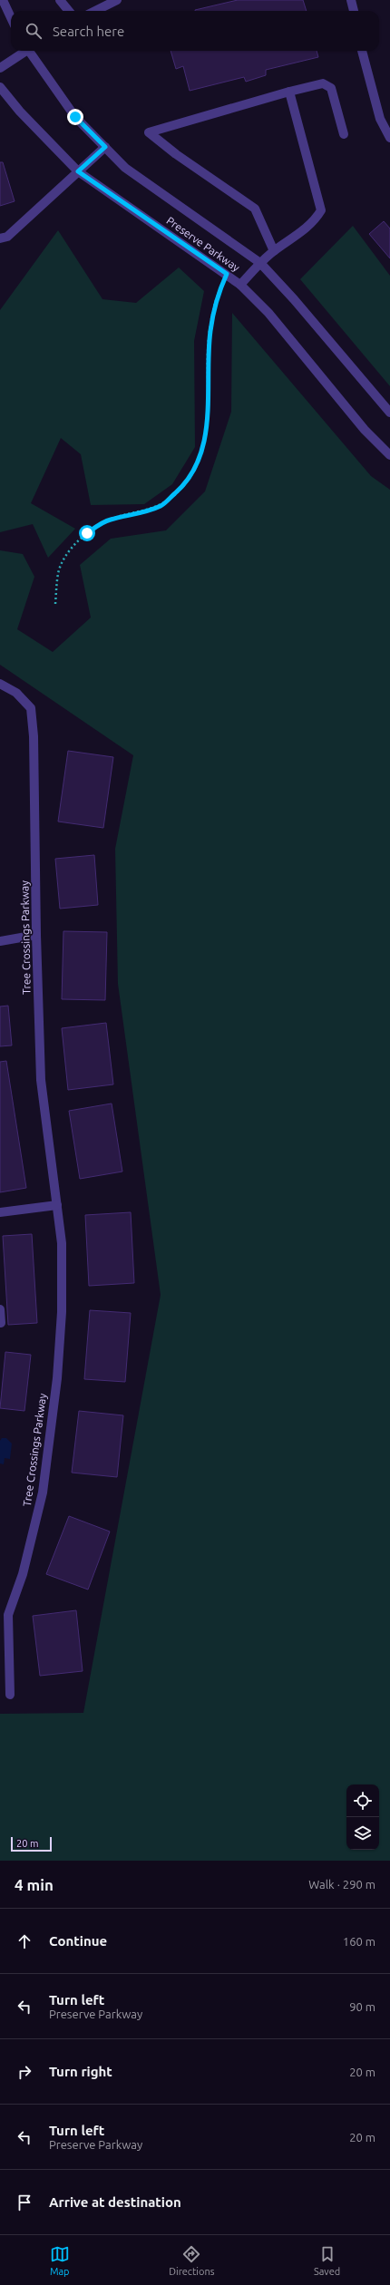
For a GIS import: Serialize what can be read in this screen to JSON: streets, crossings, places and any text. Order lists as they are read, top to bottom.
{
  "streets": {
    "street": ["Preserve Parkway", "Tree Crossings Parkway"]
  },
  "scale_bar": "20 m",
  "page": {
    "search": "Search here",
    "scale": "20 m",
    "heading": ["4 min", "Walk · 290 m"],
    "list": [
      ["Continue", "160 m"],
      ["Turn left", "Preserve Parkway", "90 m"],
      ["Turn right", "20 m"],
      ["Turn left", "Preserve Parkway", "20 m"],
      "Arrive at destination"
    ],
    "nav": ["Map", "Directions", "Saved"]
  }
}
